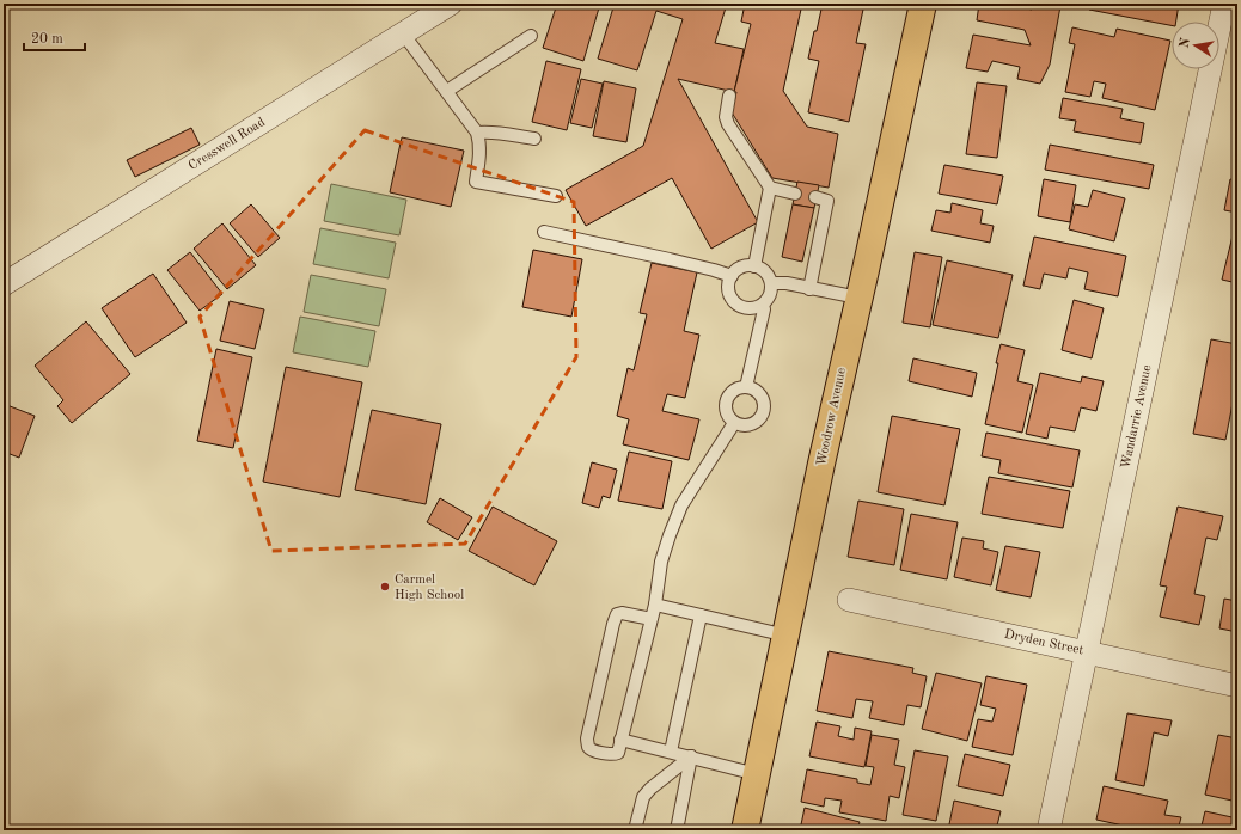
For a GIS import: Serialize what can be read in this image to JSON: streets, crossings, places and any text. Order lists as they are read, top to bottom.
{
  "streets": {
    "main road": ["Woodrow Avenue"],
    "street": ["Cresswell Road", "Wandarrie Avenue", "Dryden Street"]
  },
  "crossings": [
    ["Wandarrie Avenue", "Dryden Street"]
  ],
  "places": ["Carmel High School"],
  "scale_bar": "20 m",
  "north": "left"
}
